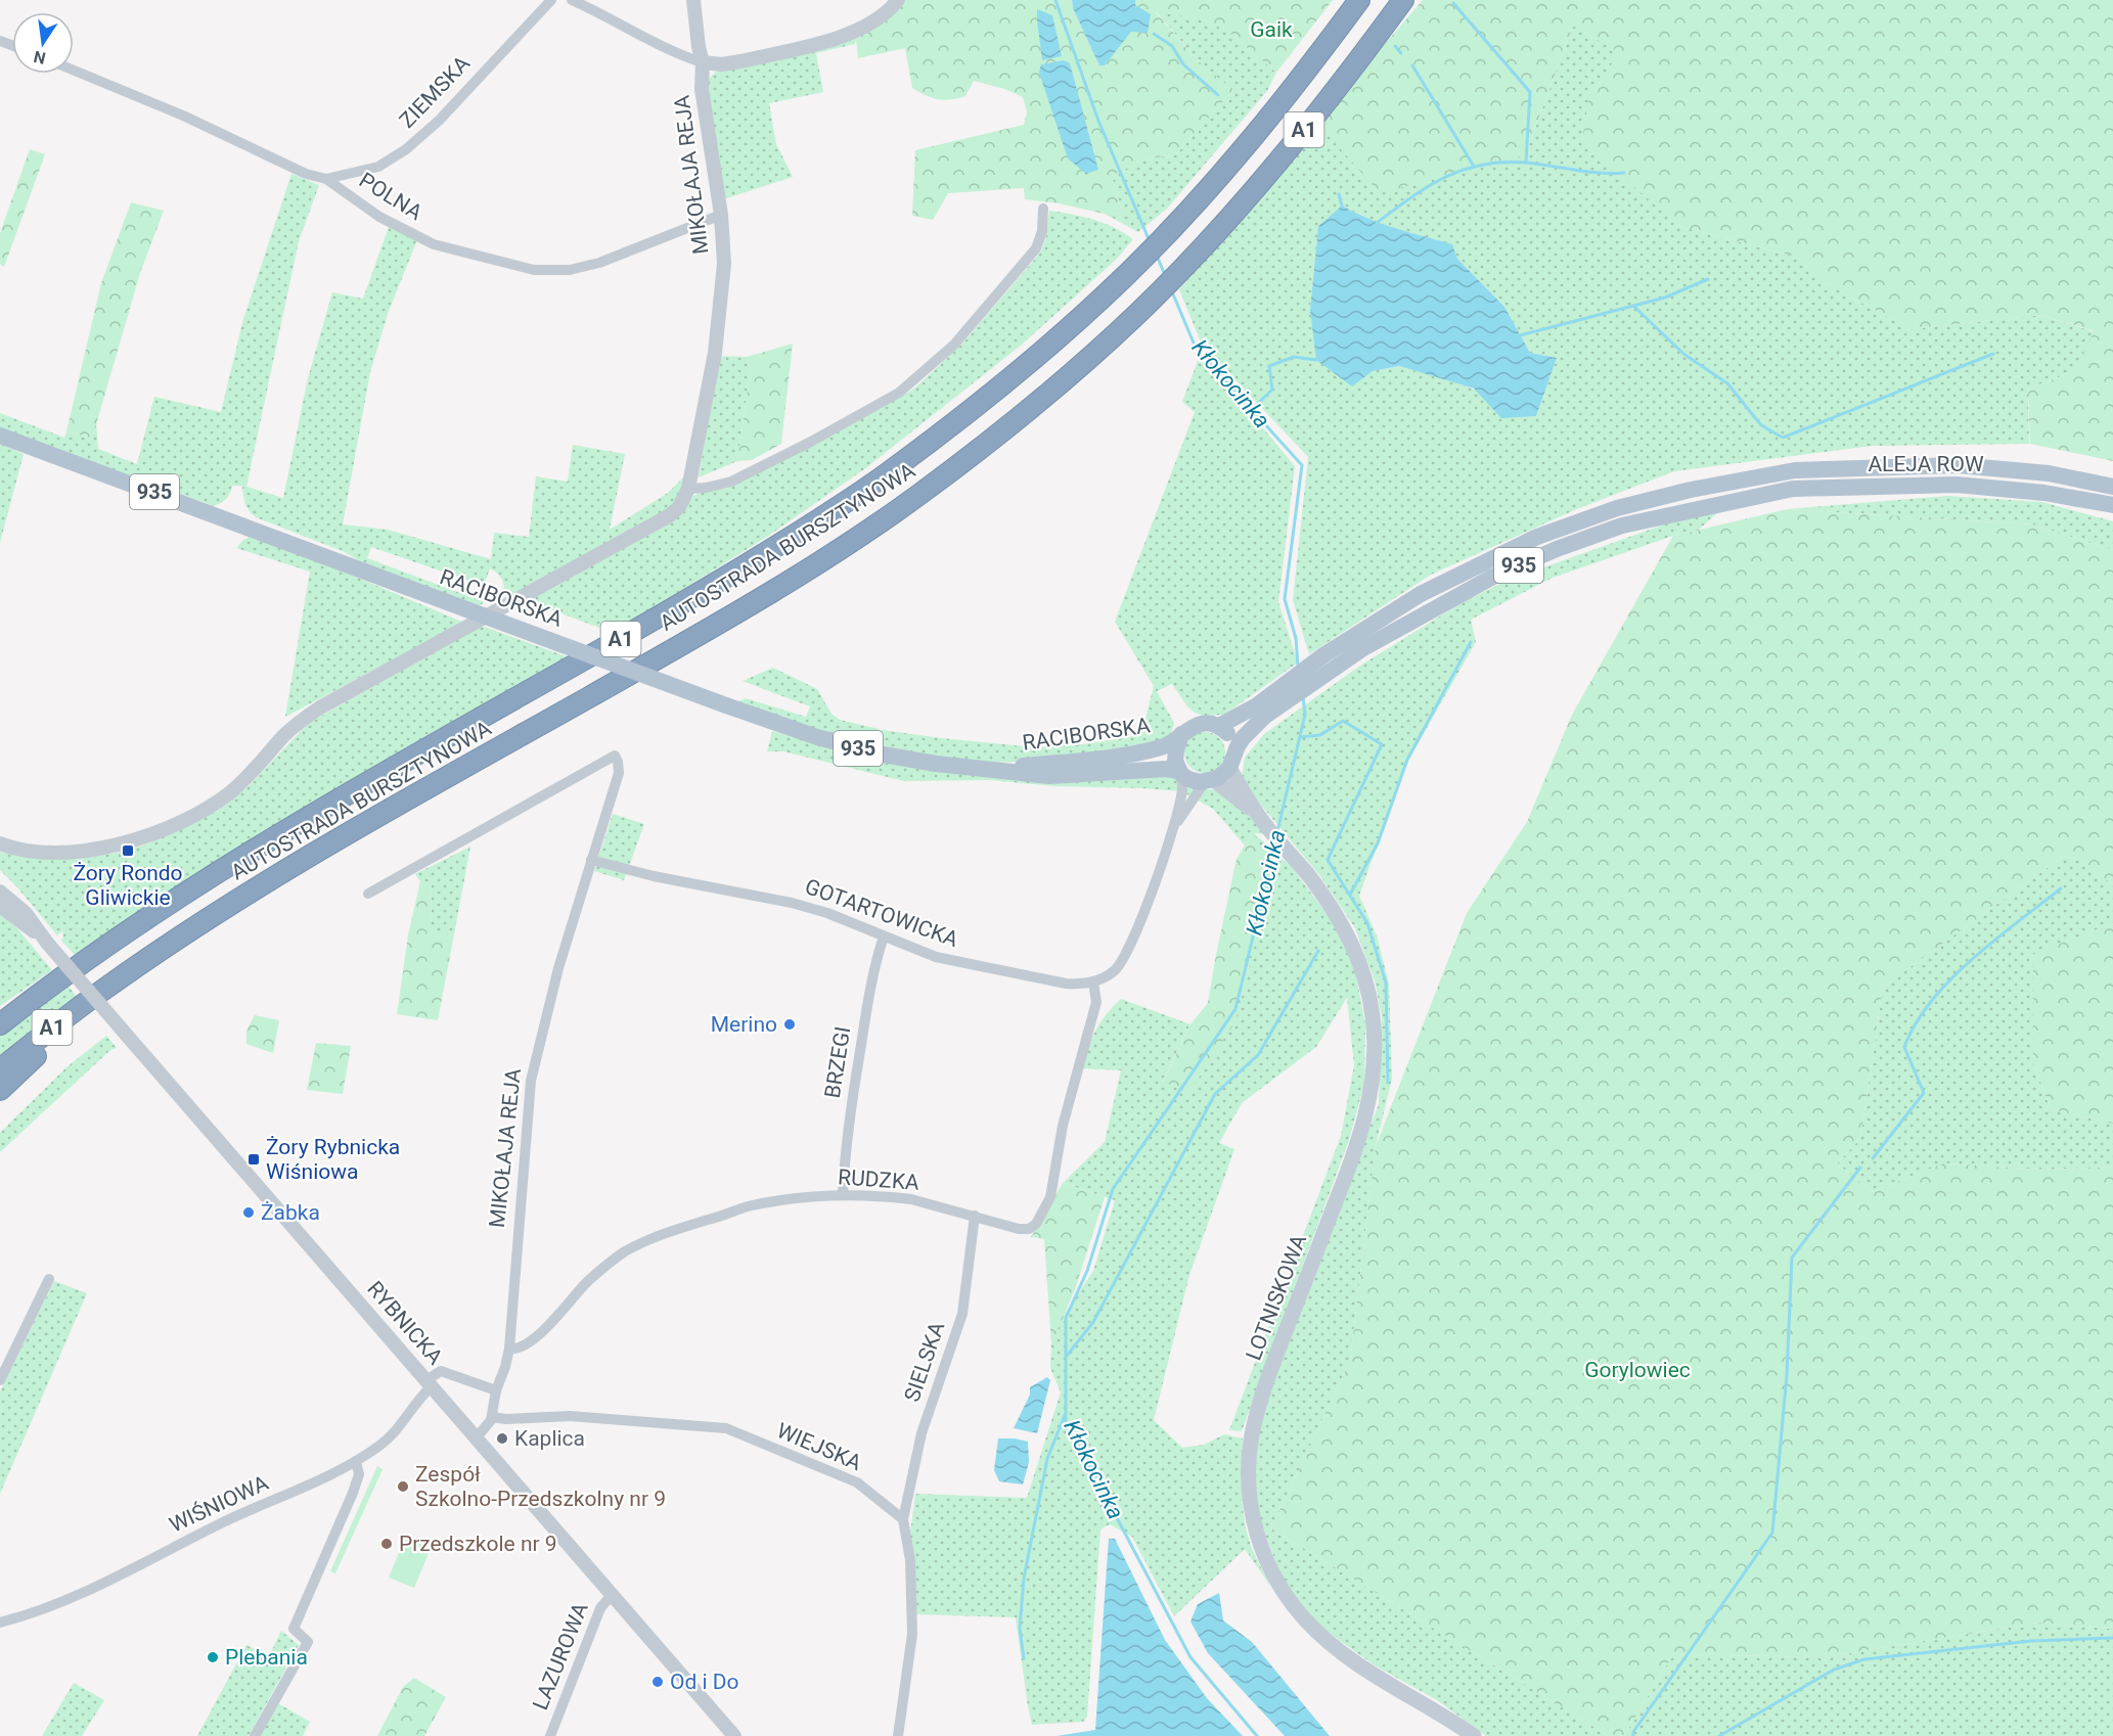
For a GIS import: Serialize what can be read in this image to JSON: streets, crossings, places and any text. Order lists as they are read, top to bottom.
{
  "streets": {
    "highway": ["A1", "AUTOSTRADA BURSZTYNOWA"],
    "main road": [
      "ALEJA ROW",
      "935",
      "RACIBORSKA",
      "LOTNISKOWA"
    ],
    "street": [
      "ZIEMSKA",
      "MIKOŁAJA REJA",
      "POLNA",
      "GOTARTOWICKA",
      "BRZEGI",
      "RUDZKA",
      "RYBNICKA",
      "SIELSKA",
      "WIEJSKA",
      "WIŚNIOWA",
      "LAZUROWA"
    ]
  },
  "crossings": [
    ["ZIEMSKA", "POLNA"],
    ["MIKOŁAJA REJA", "POLNA"],
    ["MIKOŁAJA REJA", "GOTARTOWICKA"],
    ["MIKOŁAJA REJA", "RUDZKA"],
    ["MIKOŁAJA REJA", "RYBNICKA"],
    ["MIKOŁAJA REJA", "WIEJSKA"],
    ["ALEJA ROW", "935"],
    ["ALEJA ROW", "RACIBORSKA"],
    ["ALEJA ROW", "LOTNISKOWA"],
    ["935", "RACIBORSKA"],
    ["935", "LOTNISKOWA"],
    ["RACIBORSKA", "LOTNISKOWA"],
    ["GOTARTOWICKA", "BRZEGI"],
    ["GOTARTOWICKA", "RUDZKA"],
    ["BRZEGI", "RUDZKA"],
    ["RUDZKA", "SIELSKA"],
    ["RYBNICKA", "WIŚNIOWA"],
    ["RYBNICKA", "LAZUROWA"],
    ["SIELSKA", "WIEJSKA"]
  ],
  "water": ["Kłokocinka"],
  "parks": ["Gaik", "Gorylowiec"],
  "places": {
    "transit": ["Żory Rondo Gliwickie", "Żory Rybnicka Wiśniowa"],
    "other": [
      "Merino",
      "Żabka",
      "Kaplica",
      "Zespół Szkolno-Przedszkolny nr 9",
      "Przedszkole nr 9",
      "Plebania",
      "Od i Do"
    ]
  },
  "north": "bottom"
}
